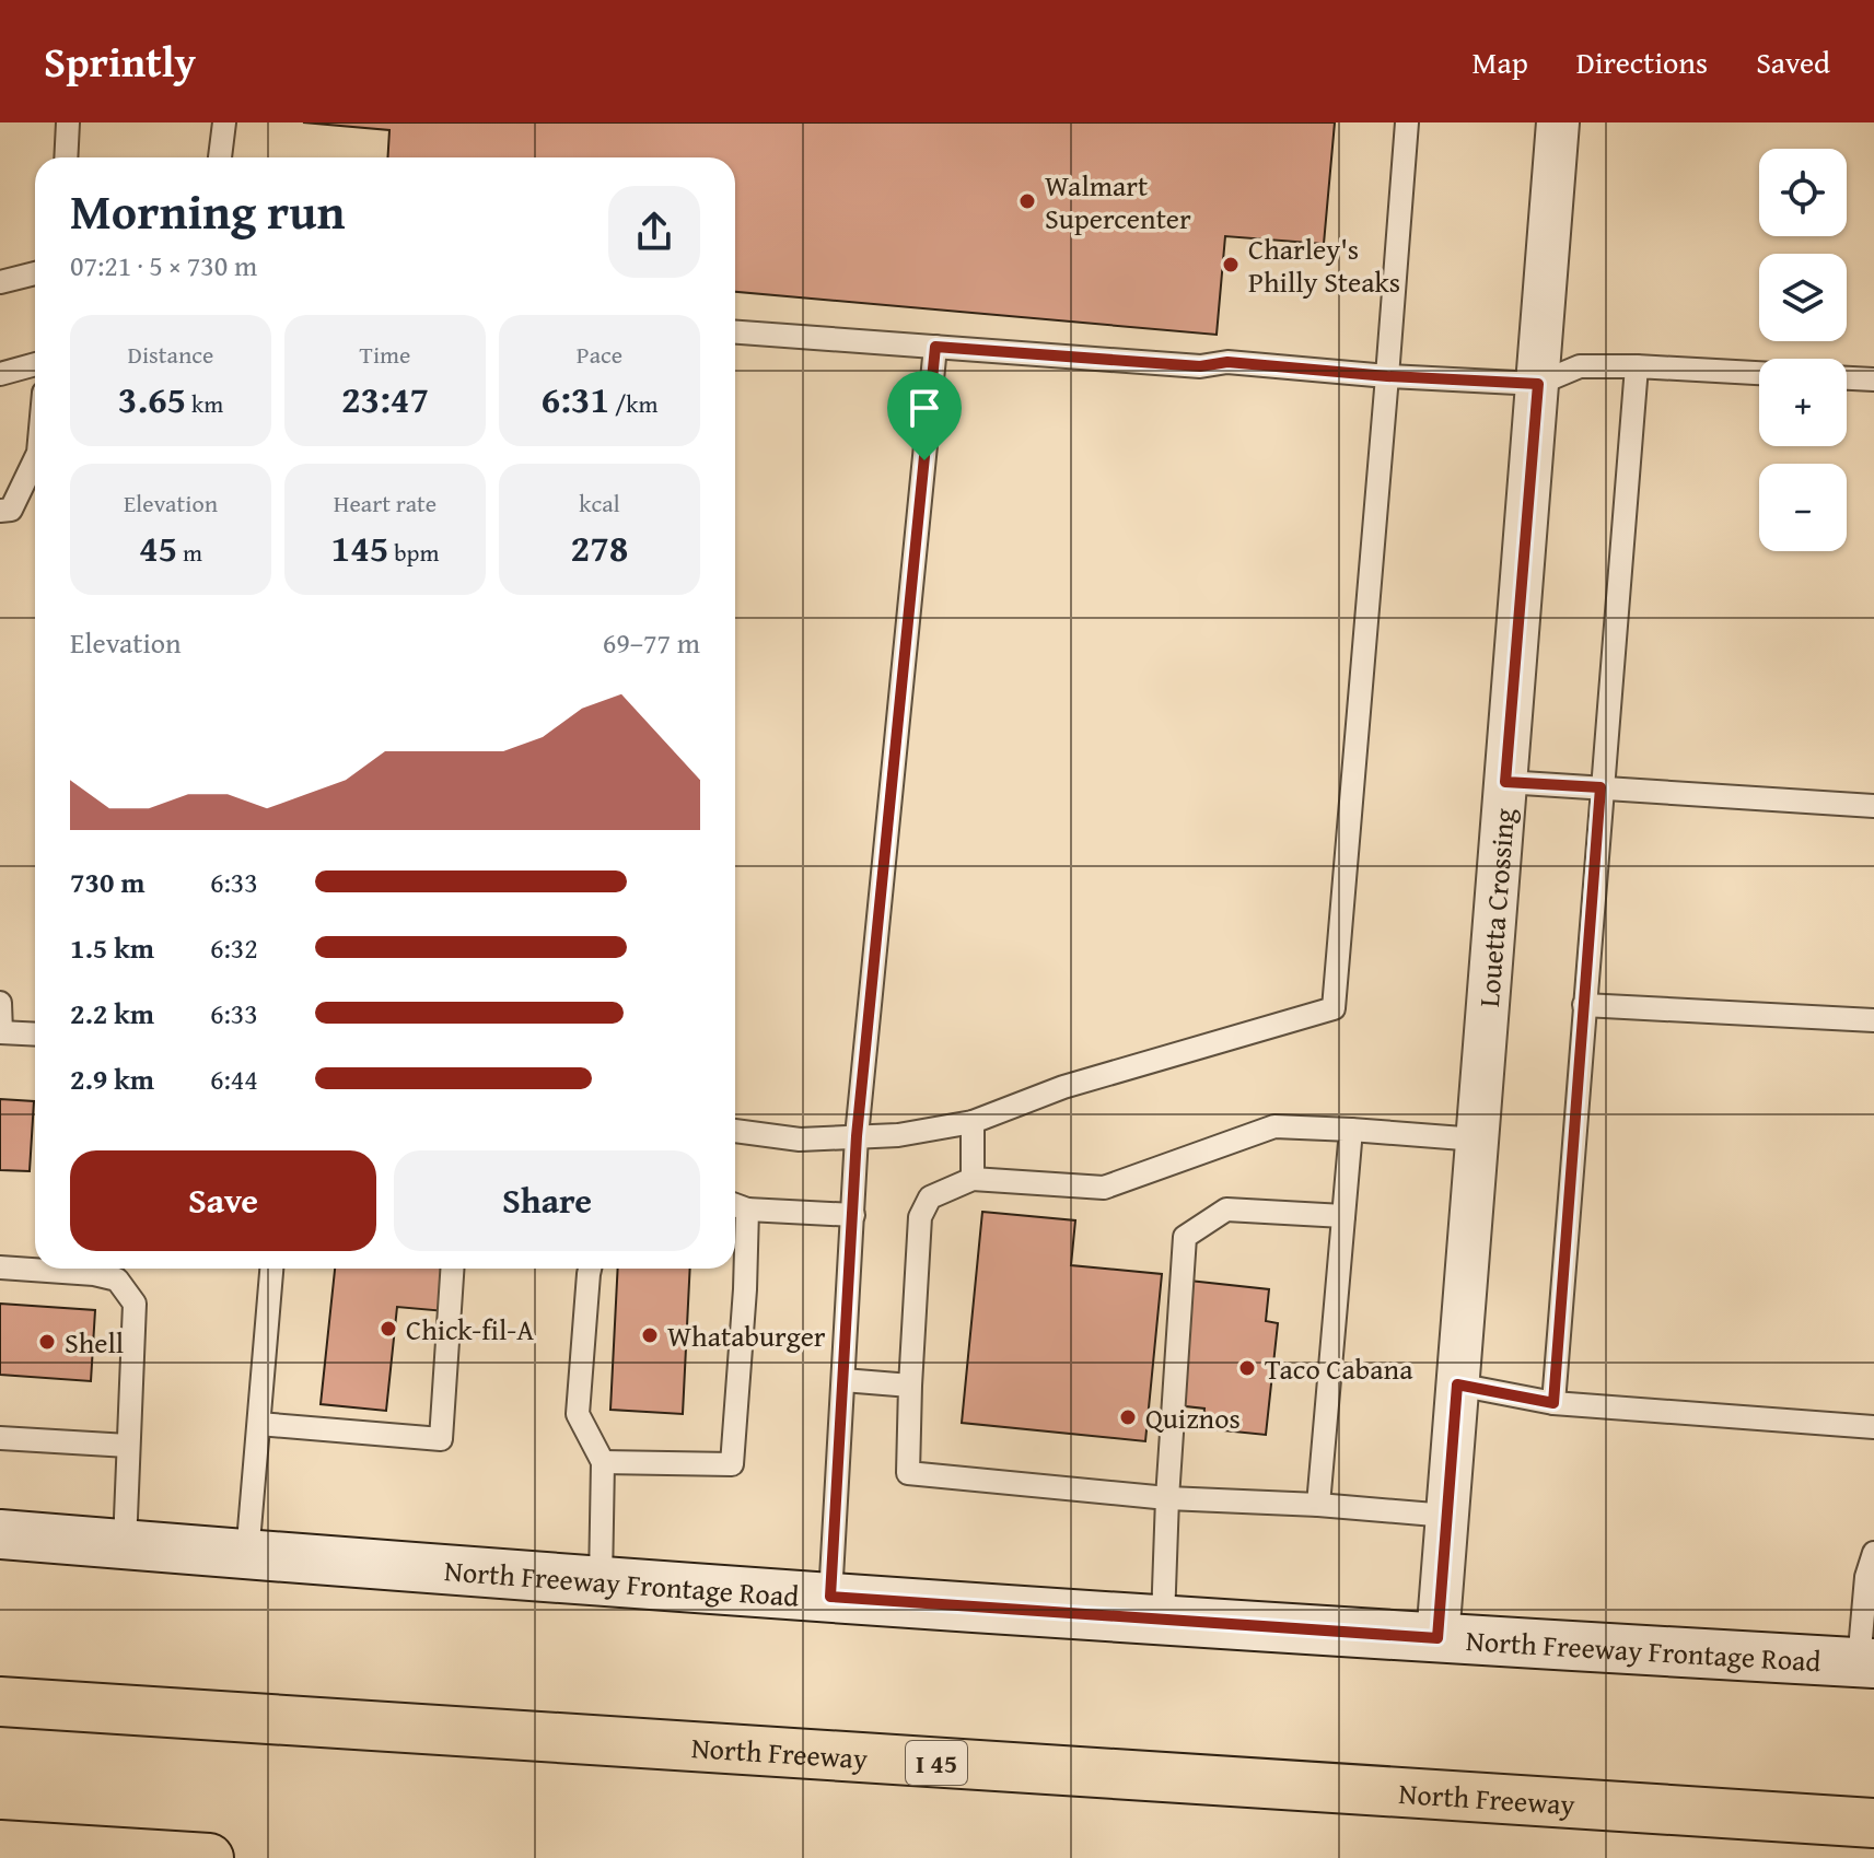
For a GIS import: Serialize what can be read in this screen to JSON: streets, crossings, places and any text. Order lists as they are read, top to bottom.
{
  "streets": {
    "highway": ["North Freeway", "I 45"],
    "main road": ["North Freeway Frontage Road"],
    "street": ["Louetta Crossing"]
  },
  "crossings": [
    ["Louetta Crossing", "North Freeway Frontage Road"]
  ],
  "places": [
    "Walmart Supercenter",
    "Charley's Philly Steaks",
    "Chick-fil-A",
    "Whataburger",
    "Shell",
    "Taco Cabana",
    "Quiznos"
  ],
  "page": {
    "header": "Sprintly",
    "nav": ["Map", "Directions", "Saved"],
    "map_buttons": ["+", "−"],
    "heading": ["Morning run", "07:21 · 5 × 730 m"],
    "stats": [
      ["Distance", "3.65 km"],
      ["Time", "23:47"],
      ["Pace", "6:31 /km"],
      ["Elevation", "45 m"],
      ["Heart rate", "145 bpm"],
      ["kcal", "278"]
    ],
    "chart": ["Elevation", "69–77 m"],
    "list": [
      {
        "name": "730 m",
        "note": "6:33"
      },
      {
        "name": "1.5 km",
        "note": "6:32"
      },
      {
        "name": "2.2 km",
        "note": "6:33"
      },
      {
        "name": "2.9 km",
        "note": "6:44"
      }
    ],
    "buttons": ["Save", "Share"]
  }
}
